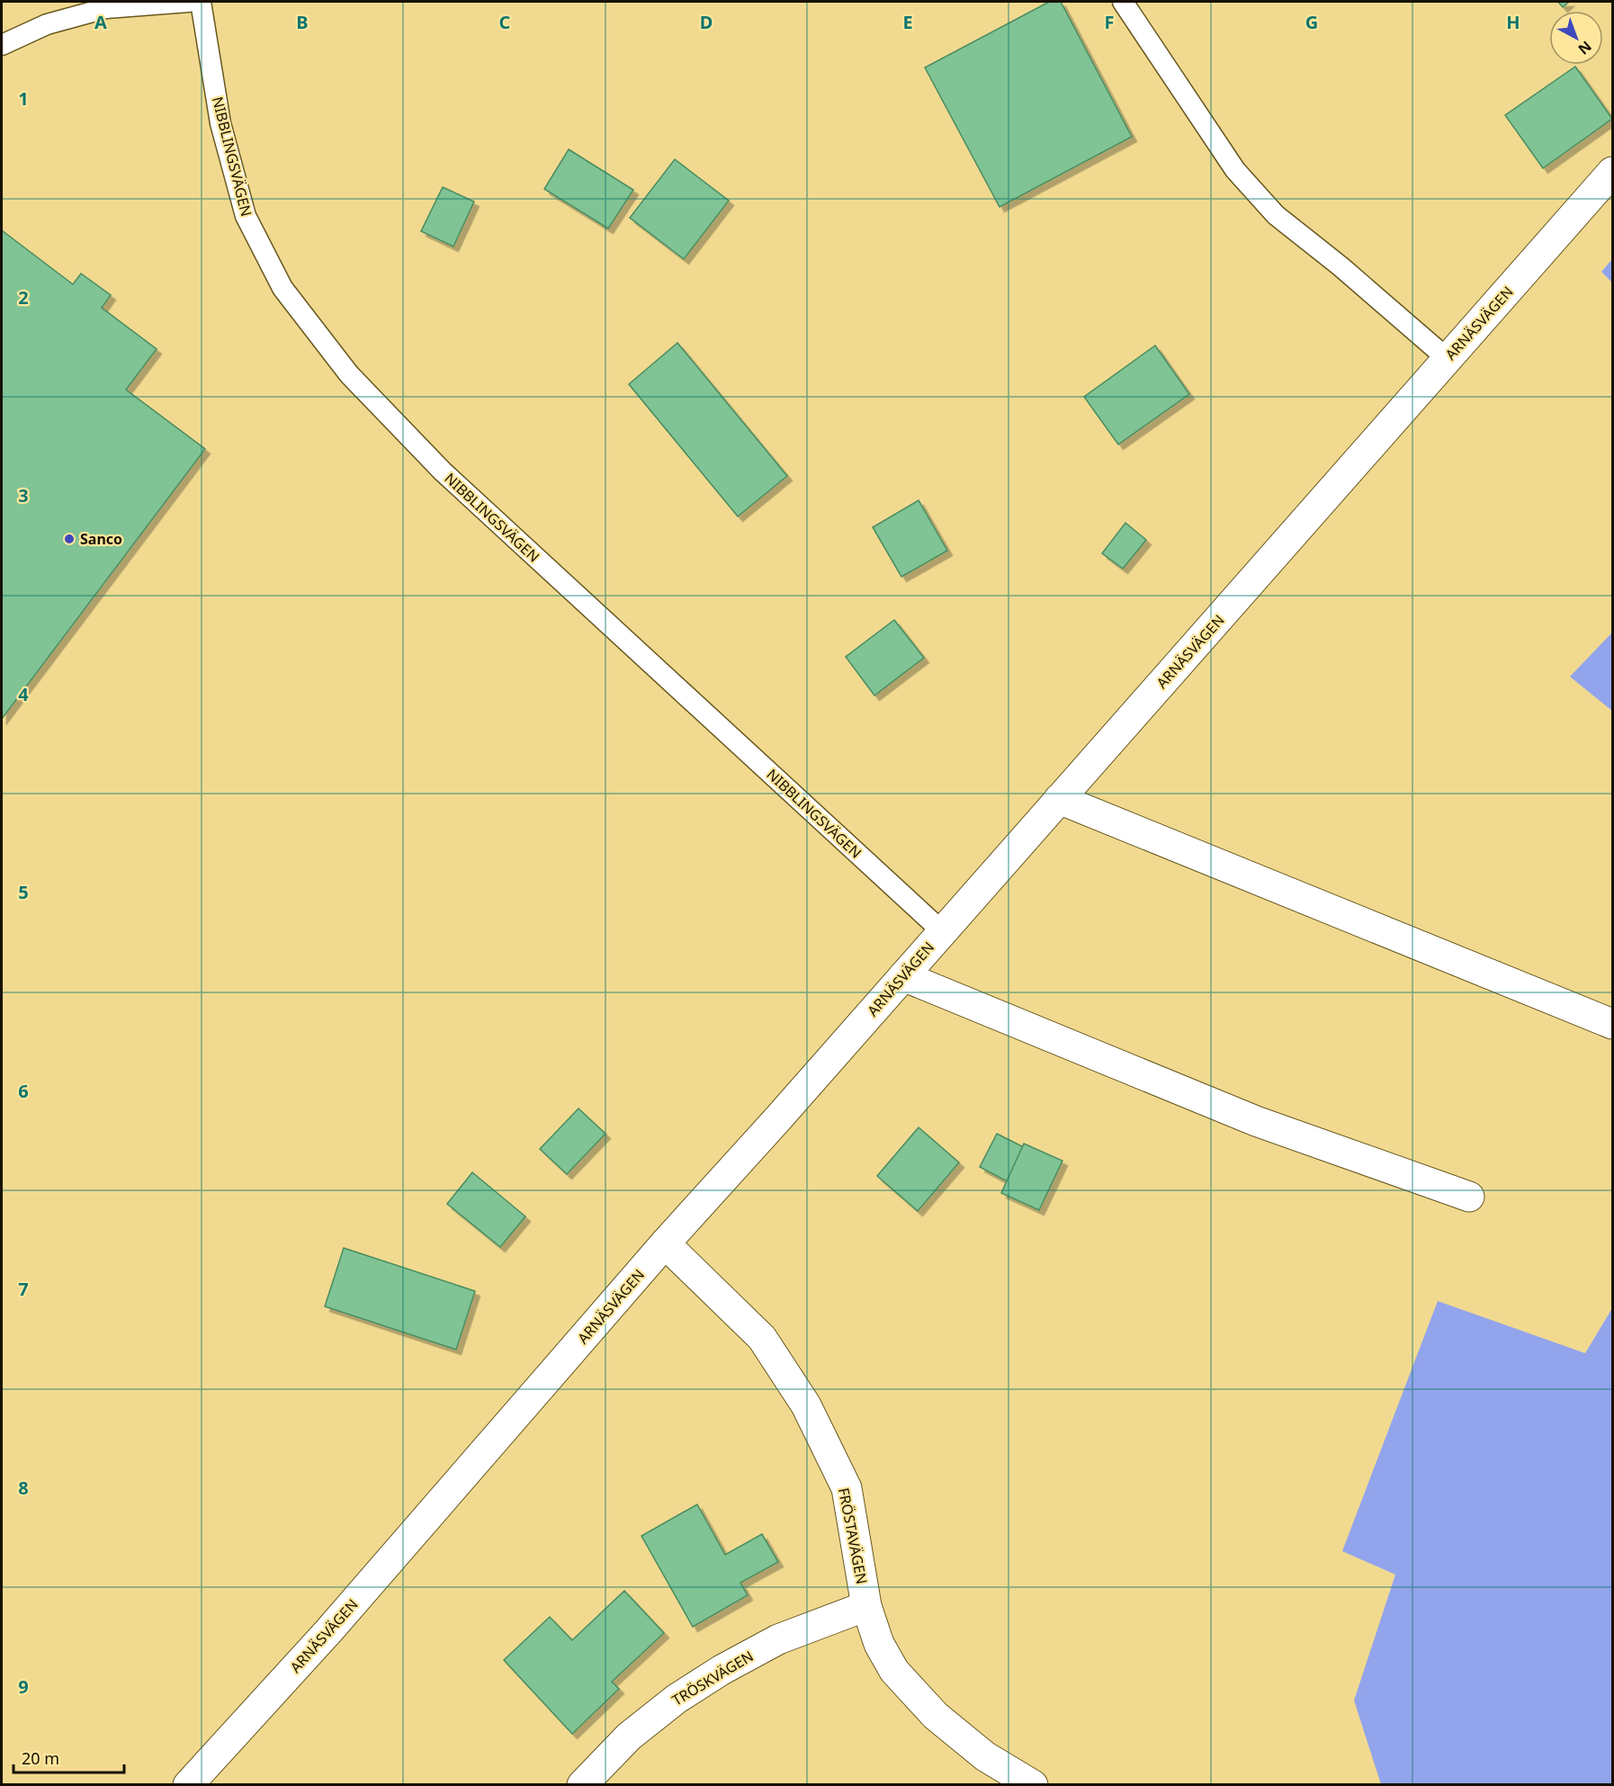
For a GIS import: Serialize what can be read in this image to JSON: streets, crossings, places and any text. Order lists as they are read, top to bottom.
{
  "streets": {
    "street": ["ARNÄSVÄGEN", "FRÖSTAVÄGEN", "TRÖSKVÄGEN"],
    "lane": ["NIBBLINGSVÄGEN"]
  },
  "crossings": [
    ["NIBBLINGSVÄGEN", "ARNÄSVÄGEN"],
    ["ARNÄSVÄGEN", "FRÖSTAVÄGEN"],
    ["FRÖSTAVÄGEN", "TRÖSKVÄGEN"]
  ],
  "places": ["Sanco"],
  "scale_bar": "20 m",
  "north": "bottom right",
  "grid": {
    "columns": [
      "A",
      "B",
      "C",
      "D",
      "E",
      "F",
      "G",
      "H"
    ],
    "rows": [
      "1",
      "2",
      "3",
      "4",
      "5",
      "6",
      "7",
      "8",
      "9"
    ]
  }
}
